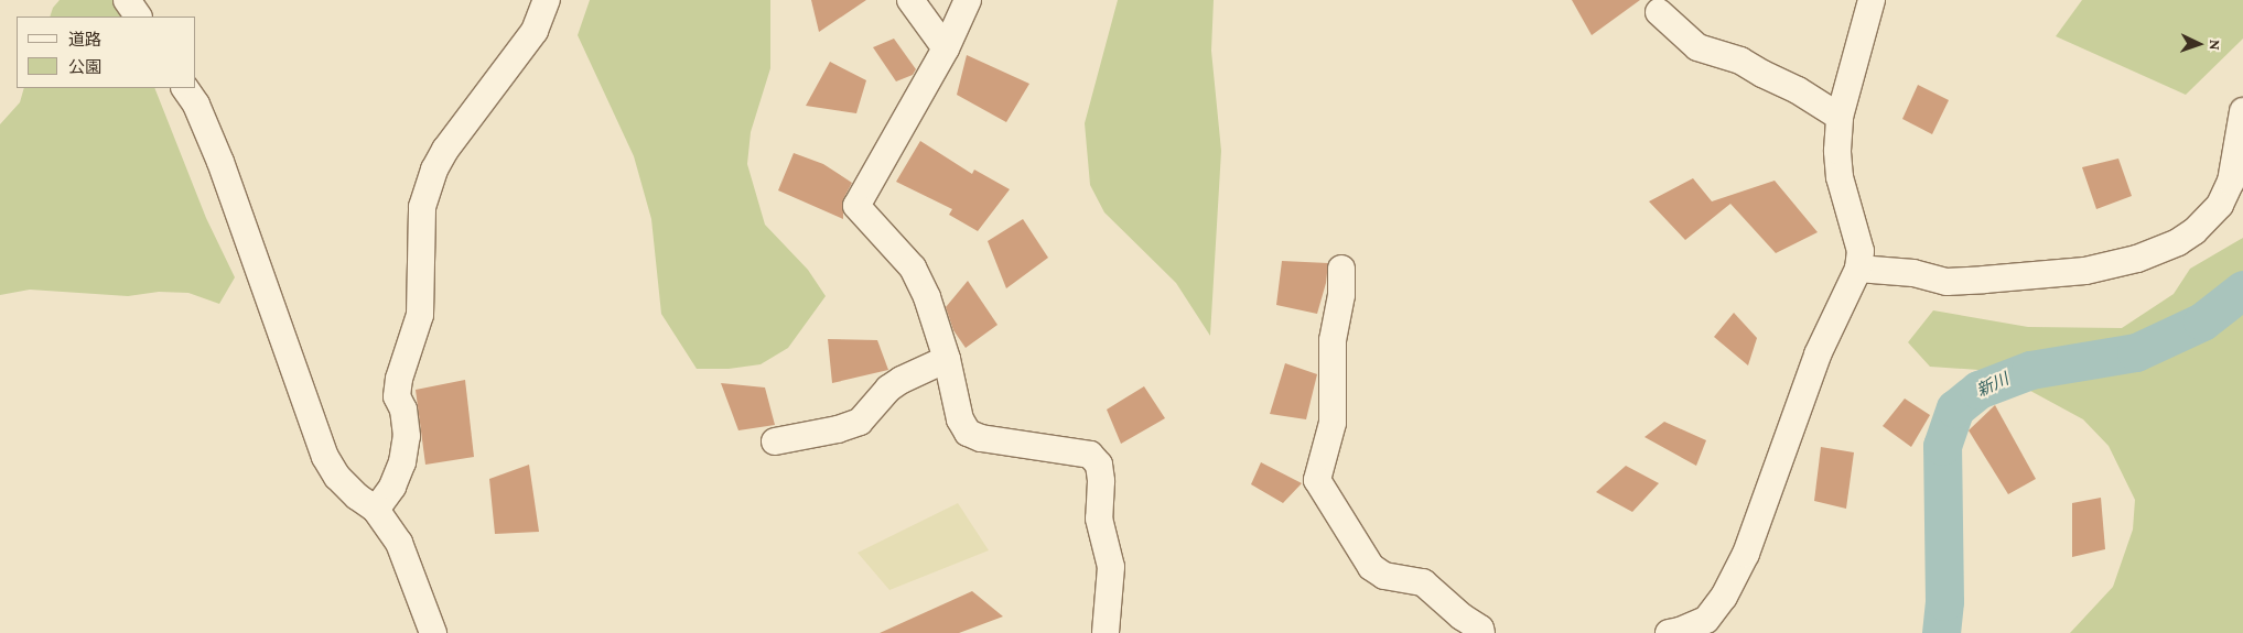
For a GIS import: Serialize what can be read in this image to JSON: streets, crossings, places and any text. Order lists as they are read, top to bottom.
{
  "water": ["新川"],
  "legend": ["道路", "公園"],
  "north": "right"
}
